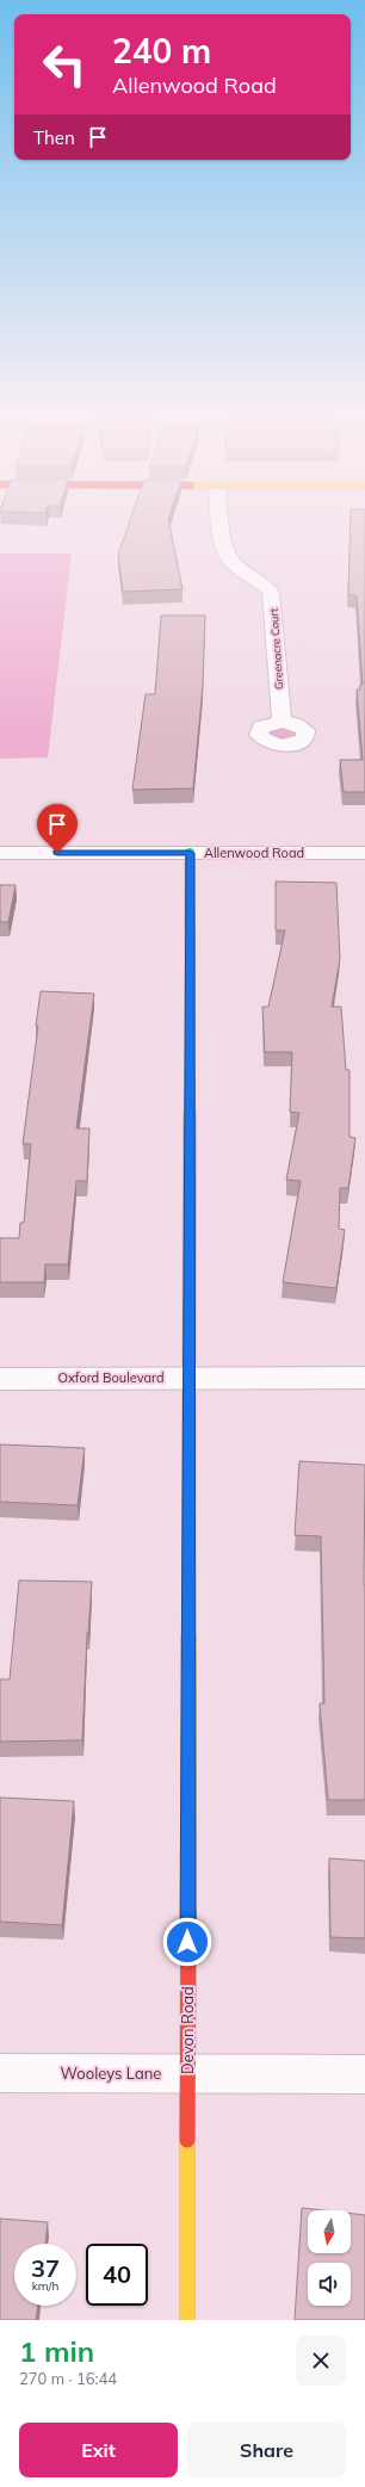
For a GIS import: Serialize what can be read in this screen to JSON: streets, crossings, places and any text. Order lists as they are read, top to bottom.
{
  "streets": {
    "street": [
      "Greenacre Court",
      "Allenwood Road",
      "Oxford Boulevard",
      "Devon Road",
      "Wooleys Lane"
    ]
  },
  "crossings": [
    ["Allenwood Road", "Devon Road"],
    ["Oxford Boulevard", "Devon Road"],
    ["Devon Road", "Wooleys Lane"]
  ],
  "north": "bottom",
  "page": {
    "turn": ["240 m", "Allenwood Road"],
    "then": "Then",
    "speed": "37 km/h",
    "limit": "40",
    "heading": ["1 min", "270 m · 16:44"],
    "buttons": ["Exit", "Share"]
  }
}
